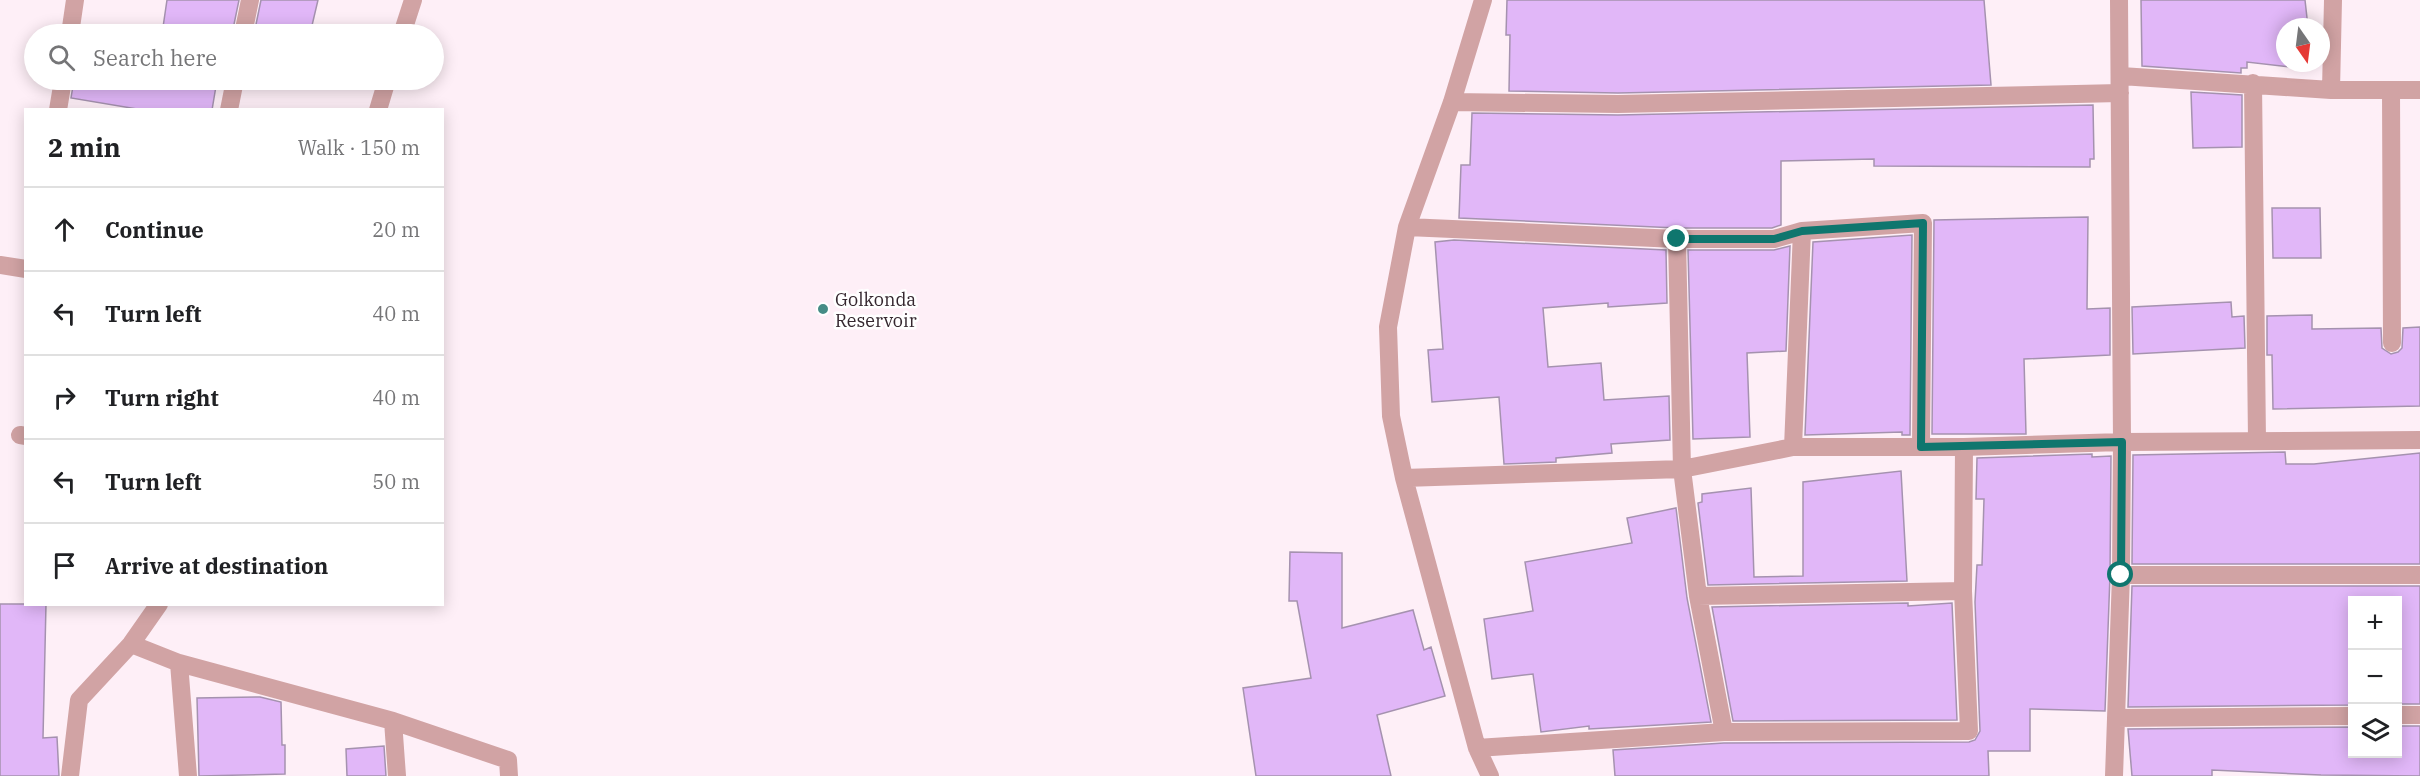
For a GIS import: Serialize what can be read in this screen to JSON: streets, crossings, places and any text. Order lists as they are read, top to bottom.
{
  "places": ["Golkonda Reservoir"],
  "north": "bottom",
  "page": {
    "search": "Search here",
    "heading": ["2 min", "Walk · 150 m"],
    "list": [
      ["Continue", "20 m"],
      ["Turn left", "40 m"],
      ["Turn right", "40 m"],
      ["Turn left", "50 m"],
      "Arrive at destination"
    ],
    "map_buttons": ["+", "−"]
  }
}
